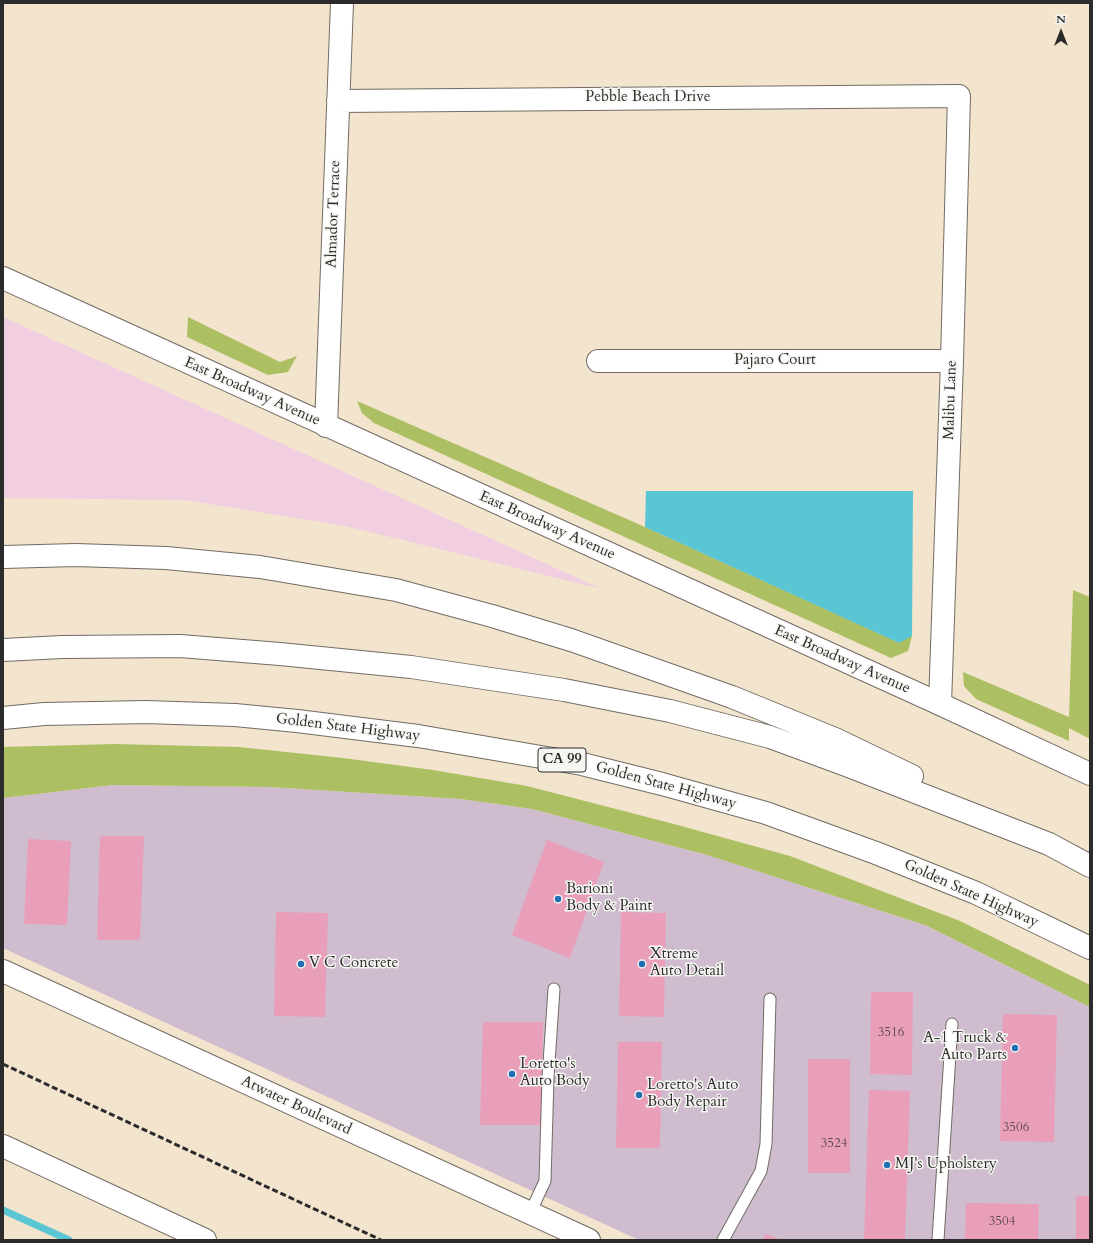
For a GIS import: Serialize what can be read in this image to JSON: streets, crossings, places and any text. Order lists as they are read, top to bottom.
{
  "streets": {
    "main road": [
      "Pebble Beach Drive",
      "Almador Terrace",
      "Pajaro Court",
      "East Broadway Avenue",
      "Malibu Lane",
      "Golden State Highway",
      "CA 99",
      "Atwater Boulevard"
    ]
  },
  "crossings": [
    ["Pebble Beach Drive", "Almador Terrace"],
    ["Pebble Beach Drive", "Malibu Lane"],
    ["Almador Terrace", "East Broadway Avenue"],
    ["Pajaro Court", "Malibu Lane"],
    ["East Broadway Avenue", "Malibu Lane"]
  ],
  "places": [
    "Barioni Body & Paint",
    "V C Concrete",
    "Xtreme Auto Detail",
    "A-1 Truck & Auto Parts",
    "Loretto's Auto Body",
    "Loretto's Auto Body Repair",
    "MJ's Upholstery"
  ],
  "house_numbers": [
    "3516",
    "3506",
    "3524",
    "3504"
  ],
  "north": "top"
}
